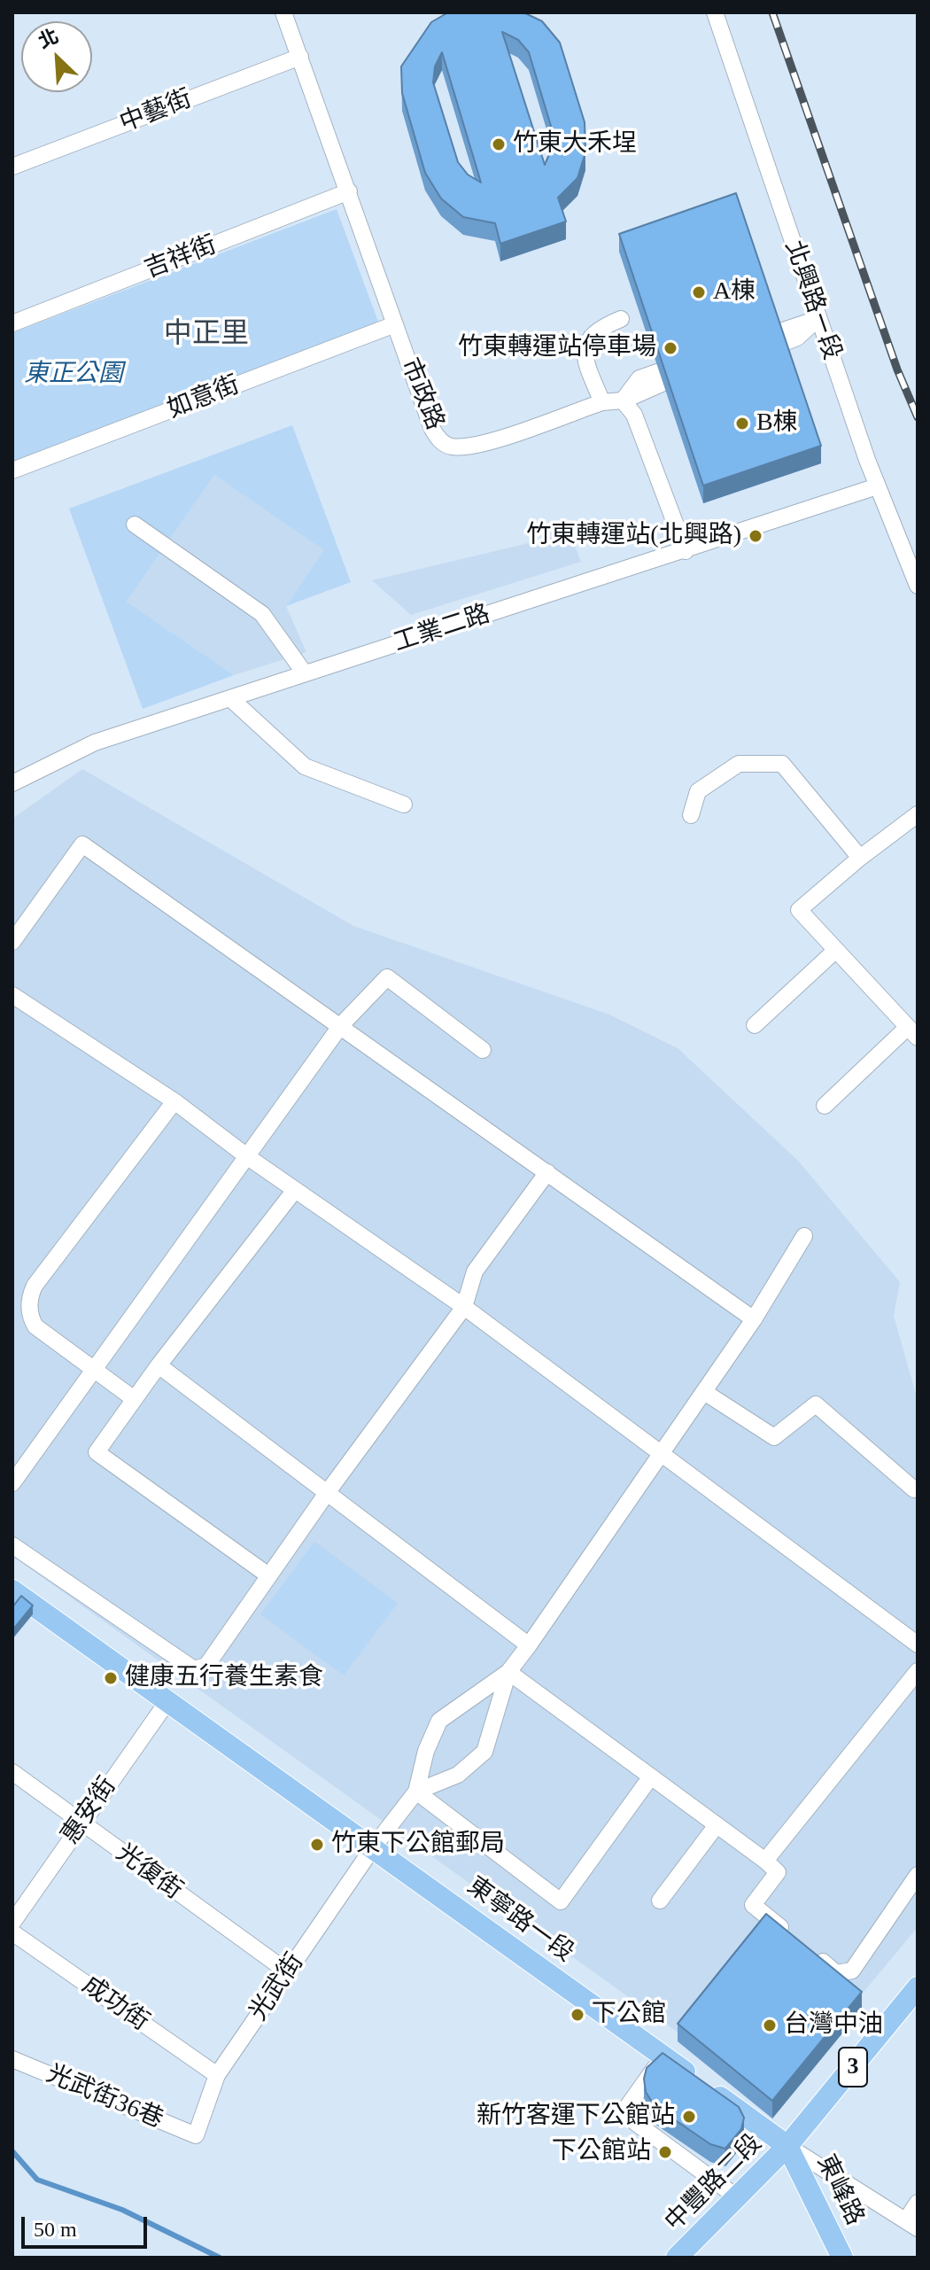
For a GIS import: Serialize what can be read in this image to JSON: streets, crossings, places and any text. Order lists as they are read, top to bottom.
{
  "streets": {
    "main road": [
      "東寧路一段",
      "3",
      "中豐路二段",
      "東峰路"
    ],
    "street": [
      "中藝街",
      "吉祥街",
      "北興路ㄧ段",
      "市政路",
      "如意街",
      "工業二路",
      "惠安街",
      "光復街",
      "光武街",
      "成功街",
      "光武街36巷"
    ]
  },
  "crossings": [
    ["中藝街", "市政路"],
    ["吉祥街", "市政路"],
    ["北興路ㄧ段", "工業二路"],
    ["市政路", "如意街"],
    ["惠安街", "光復街"],
    ["惠安街", "東寧路一段"],
    ["光復街", "光武街"],
    ["東寧路一段", "光武街"],
    ["東寧路一段", "3"],
    ["東寧路一段", "中豐路二段"],
    ["東寧路一段", "東峰路"],
    ["光武街", "成功街"],
    ["光武街", "光武街36巷"],
    ["3", "中豐路二段"],
    ["3", "東峰路"],
    ["中豐路二段", "東峰路"]
  ],
  "districts": ["中正里"],
  "parks": ["東正公園"],
  "places": [
    "竹東大禾埕",
    "A棟",
    "竹東轉運站停車場",
    "B棟",
    "竹東轉運站(北興路)",
    "健康五行養生素食",
    "竹東下公館郵局",
    "下公館",
    "台灣中油",
    "新竹客運下公館站",
    "下公館站"
  ],
  "scale_bar": "50 m",
  "north": "top left"
}
